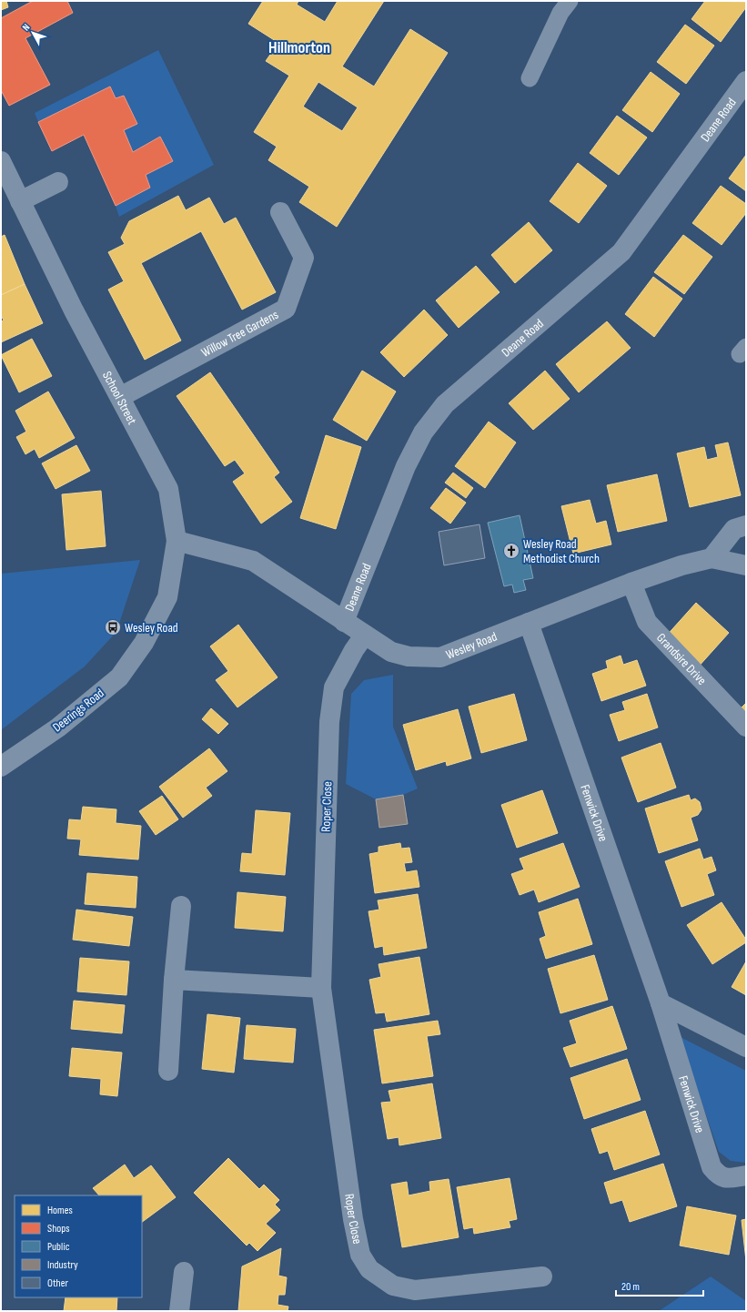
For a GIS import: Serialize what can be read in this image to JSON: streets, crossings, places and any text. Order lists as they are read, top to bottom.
{
  "streets": {
    "street": [
      "Deane Road",
      "Willow Tree Gardens",
      "School Street",
      "Wesley Road",
      "Grandsire Drive",
      "Deerings Road",
      "Roper Close",
      "Fenwick Drive"
    ]
  },
  "crossings": [
    ["Deane Road", "Wesley Road"],
    ["Willow Tree Gardens", "School Street"],
    ["School Street", "Wesley Road"],
    ["School Street", "Deerings Road"],
    ["Wesley Road", "Grandsire Drive"],
    ["Wesley Road", "Roper Close"],
    ["Wesley Road", "Fenwick Drive"]
  ],
  "districts": ["Hillmorton"],
  "places": {
    "church": ["Wesley Road Methodist Church"],
    "bus stop": ["Wesley Road"]
  },
  "legend": [
    "Homes",
    "Shops",
    "Public",
    "Industry",
    "Other"
  ],
  "scale_bar": "20 m",
  "north": "top left"
}
